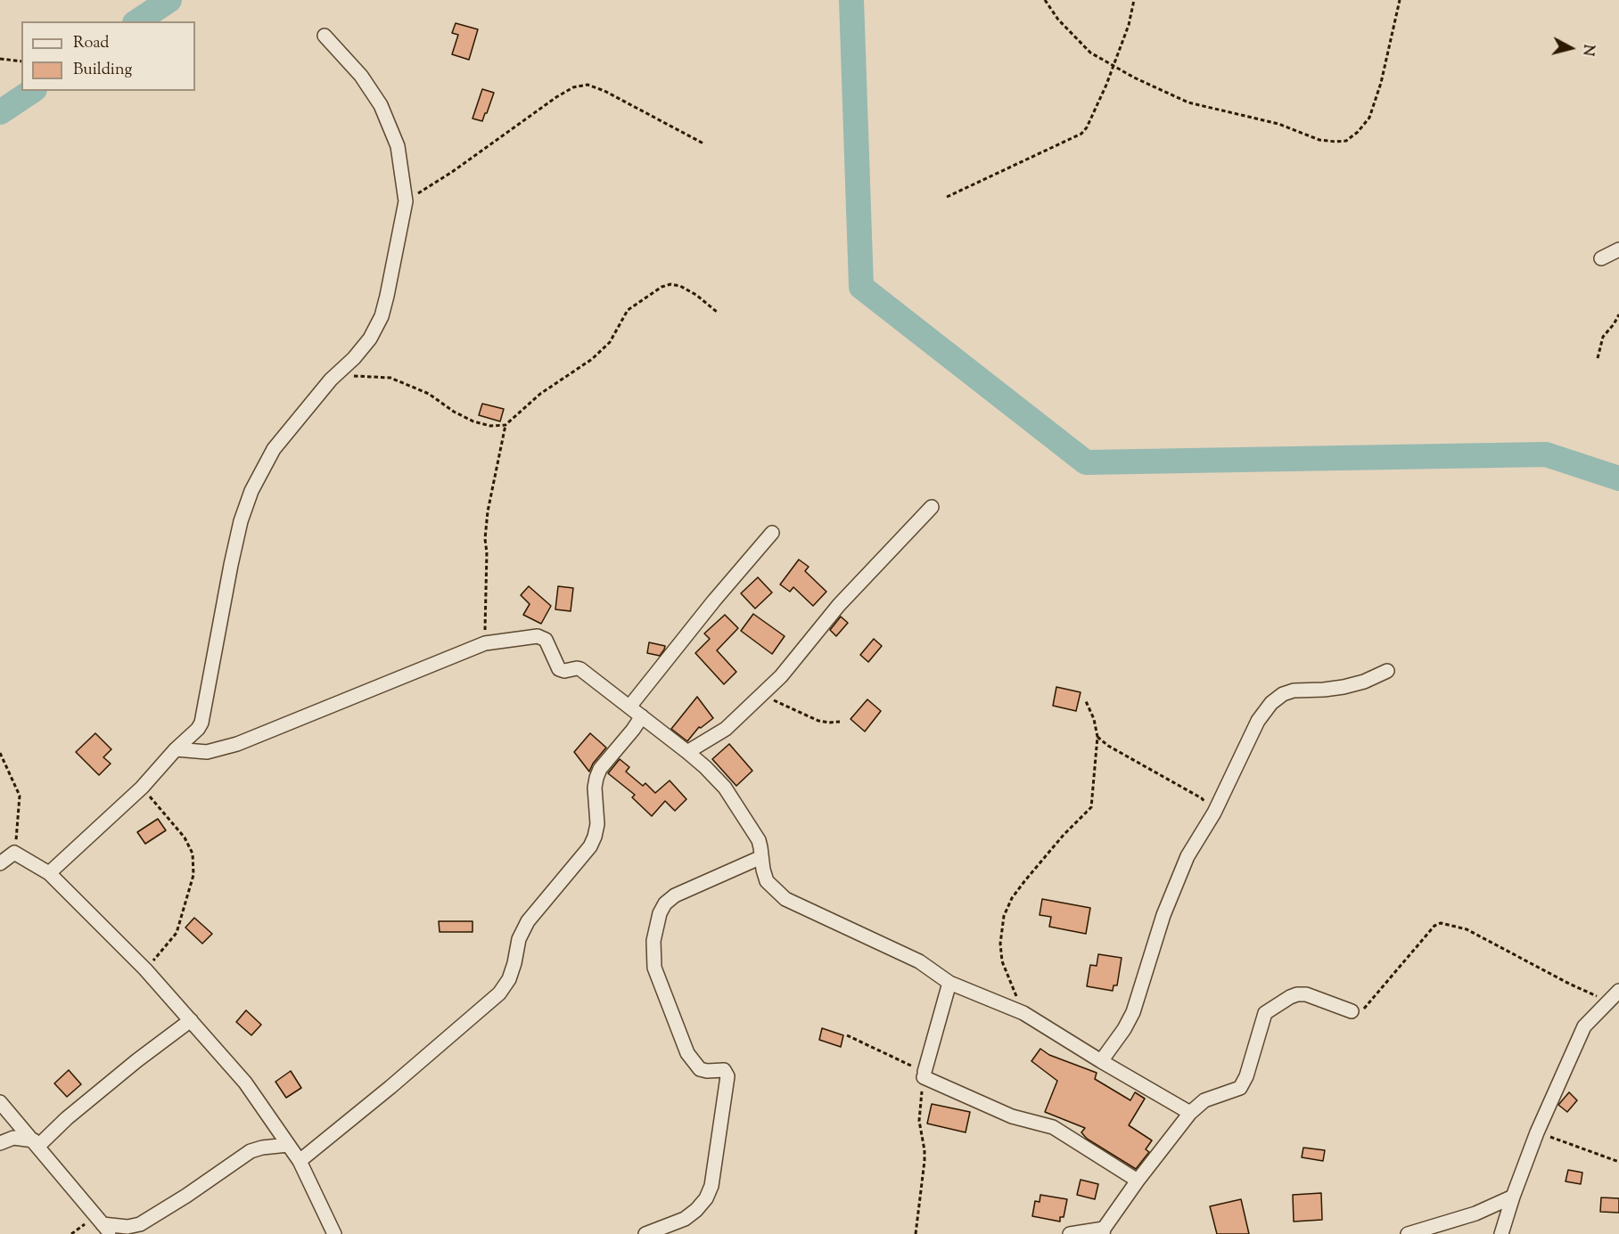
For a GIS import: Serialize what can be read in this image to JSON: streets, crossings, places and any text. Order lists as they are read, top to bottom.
{
  "legend": ["Road", "Building"],
  "north": "right"
}
